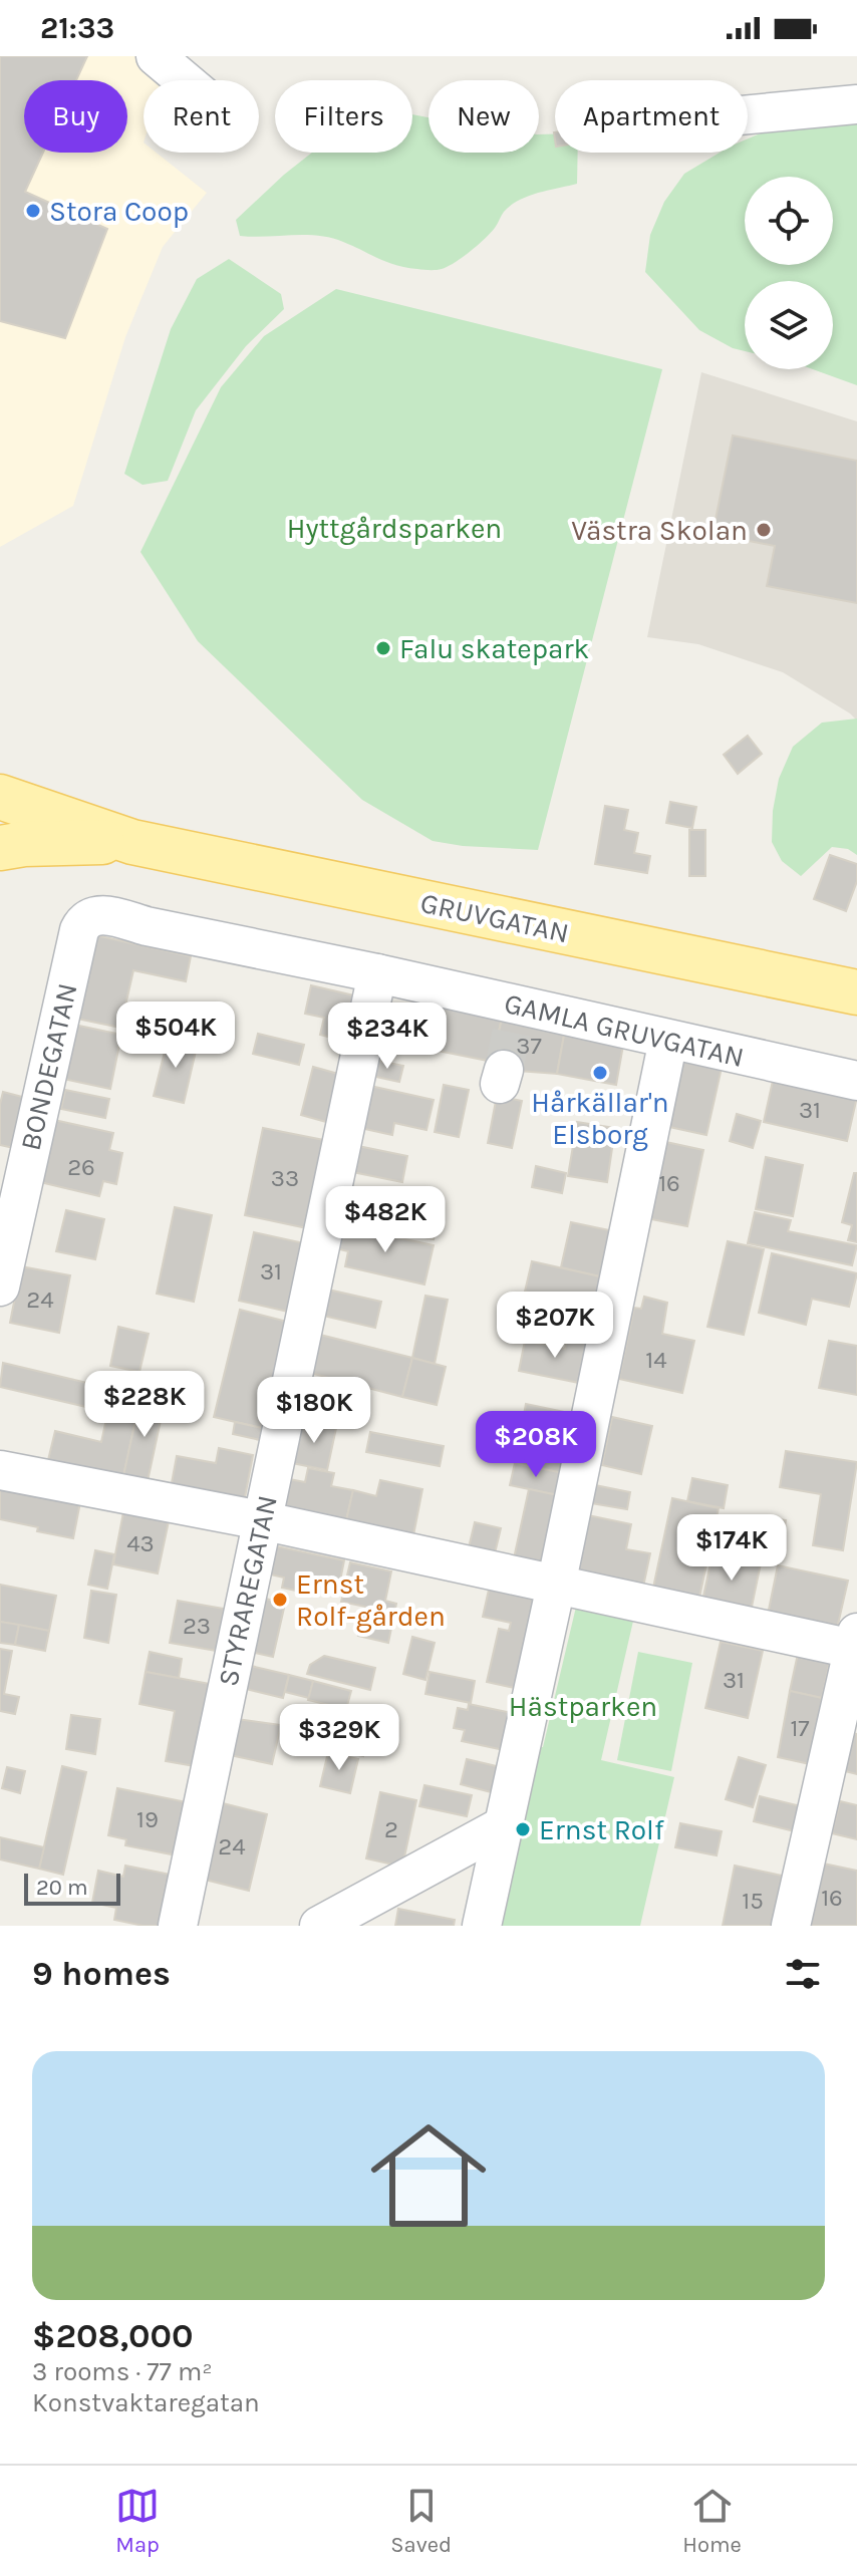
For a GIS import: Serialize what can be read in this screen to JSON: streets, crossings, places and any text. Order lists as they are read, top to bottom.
{
  "streets": {
    "main road": ["GRUVGATAN"],
    "street": ["GAMLA GRUVGATAN", "BONDEGATAN", "STYRAREGATAN"]
  },
  "crossings": [
    ["GAMLA GRUVGATAN", "BONDEGATAN"],
    ["GAMLA GRUVGATAN", "STYRAREGATAN"]
  ],
  "parks": ["Hyttgårdsparken", "Hästparken"],
  "places": [
    "Stora Coop",
    "Västra Skolan",
    "Falu skatepark",
    "Hårkällar'n Elsborg",
    "Ernst Rolf-gården",
    "Ernst Rolf"
  ],
  "house_numbers": [
    "37",
    "31",
    "26",
    "33",
    "16",
    "31",
    "24",
    "14",
    "43",
    "23",
    "31",
    "17",
    "19",
    "2",
    "24",
    "16",
    "15"
  ],
  "scale_bar": "20 m",
  "page": {
    "status": "21:33",
    "chip": [
      "Buy",
      "Rent",
      "Filters",
      "New",
      "Apartment"
    ],
    "price": [
      "$504K",
      "$234K",
      "$482K",
      "$207K",
      "$228K",
      "$180K",
      "$208K",
      "$174K",
      "$329K"
    ],
    "scale": "20 m",
    "heading": "9 homes",
    "list": [
      {
        "name": "$208,000",
        "note": "3 rooms · 77 m² · Konstvaktaregatan"
      }
    ],
    "tabs": ["Map", "Saved", "Home"]
  }
}
